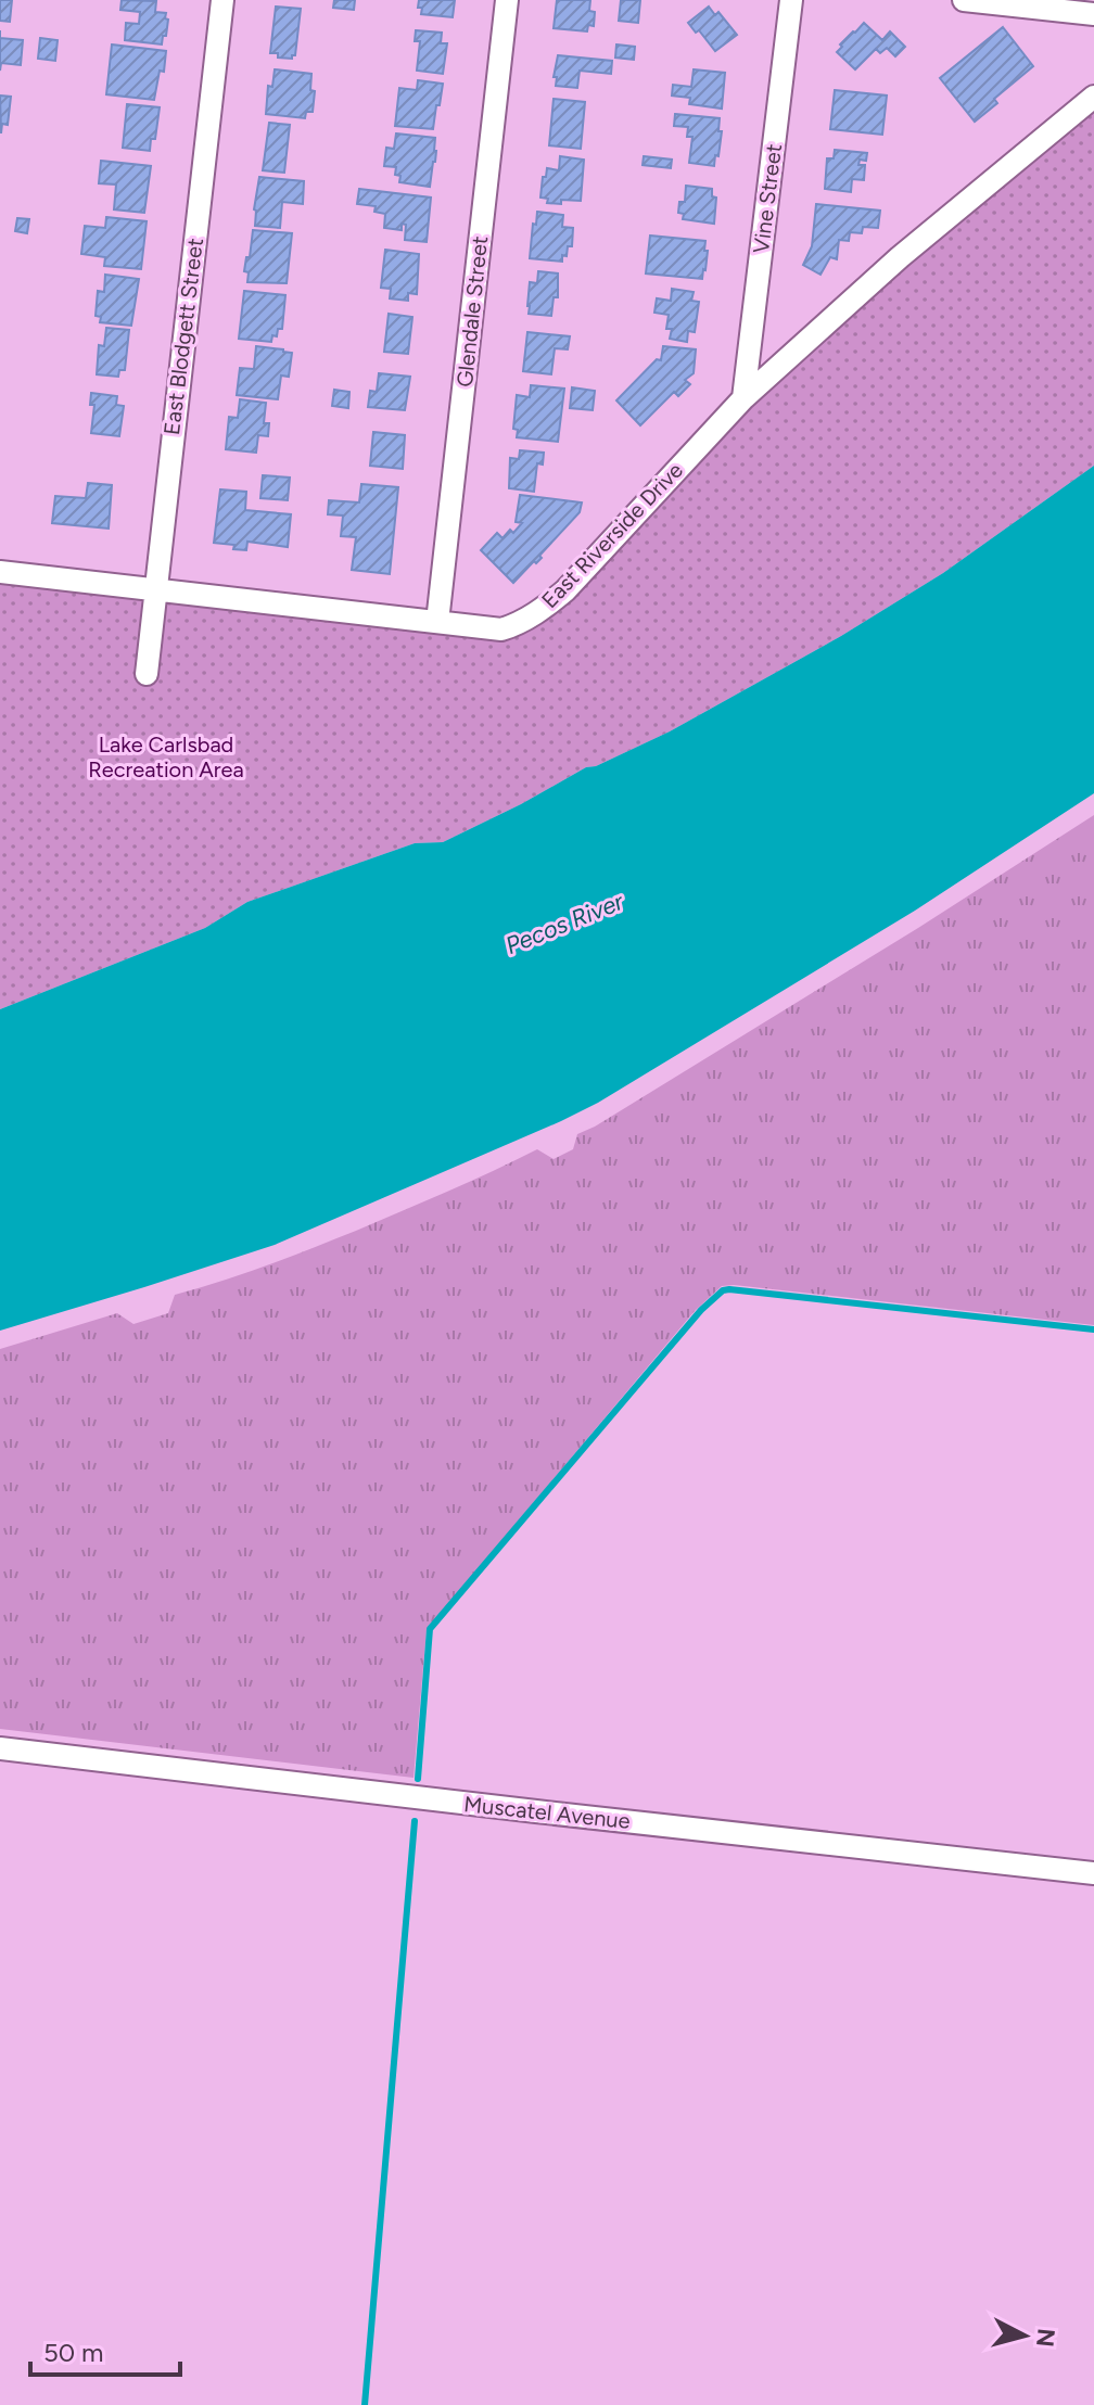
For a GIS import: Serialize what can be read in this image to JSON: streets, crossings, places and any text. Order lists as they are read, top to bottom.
{
  "streets": {
    "street": [
      "Vine Street",
      "Glendale Street",
      "East Blodgett Street",
      "East Riverside Drive",
      "Muscatel Avenue"
    ]
  },
  "crossings": [
    ["Vine Street", "East Riverside Drive"],
    ["Glendale Street", "East Riverside Drive"],
    ["East Blodgett Street", "East Riverside Drive"]
  ],
  "water": ["Pecos River"],
  "parks": ["Lake Carlsbad Recreation Area"],
  "scale_bar": "50 m",
  "north": "right"
}
